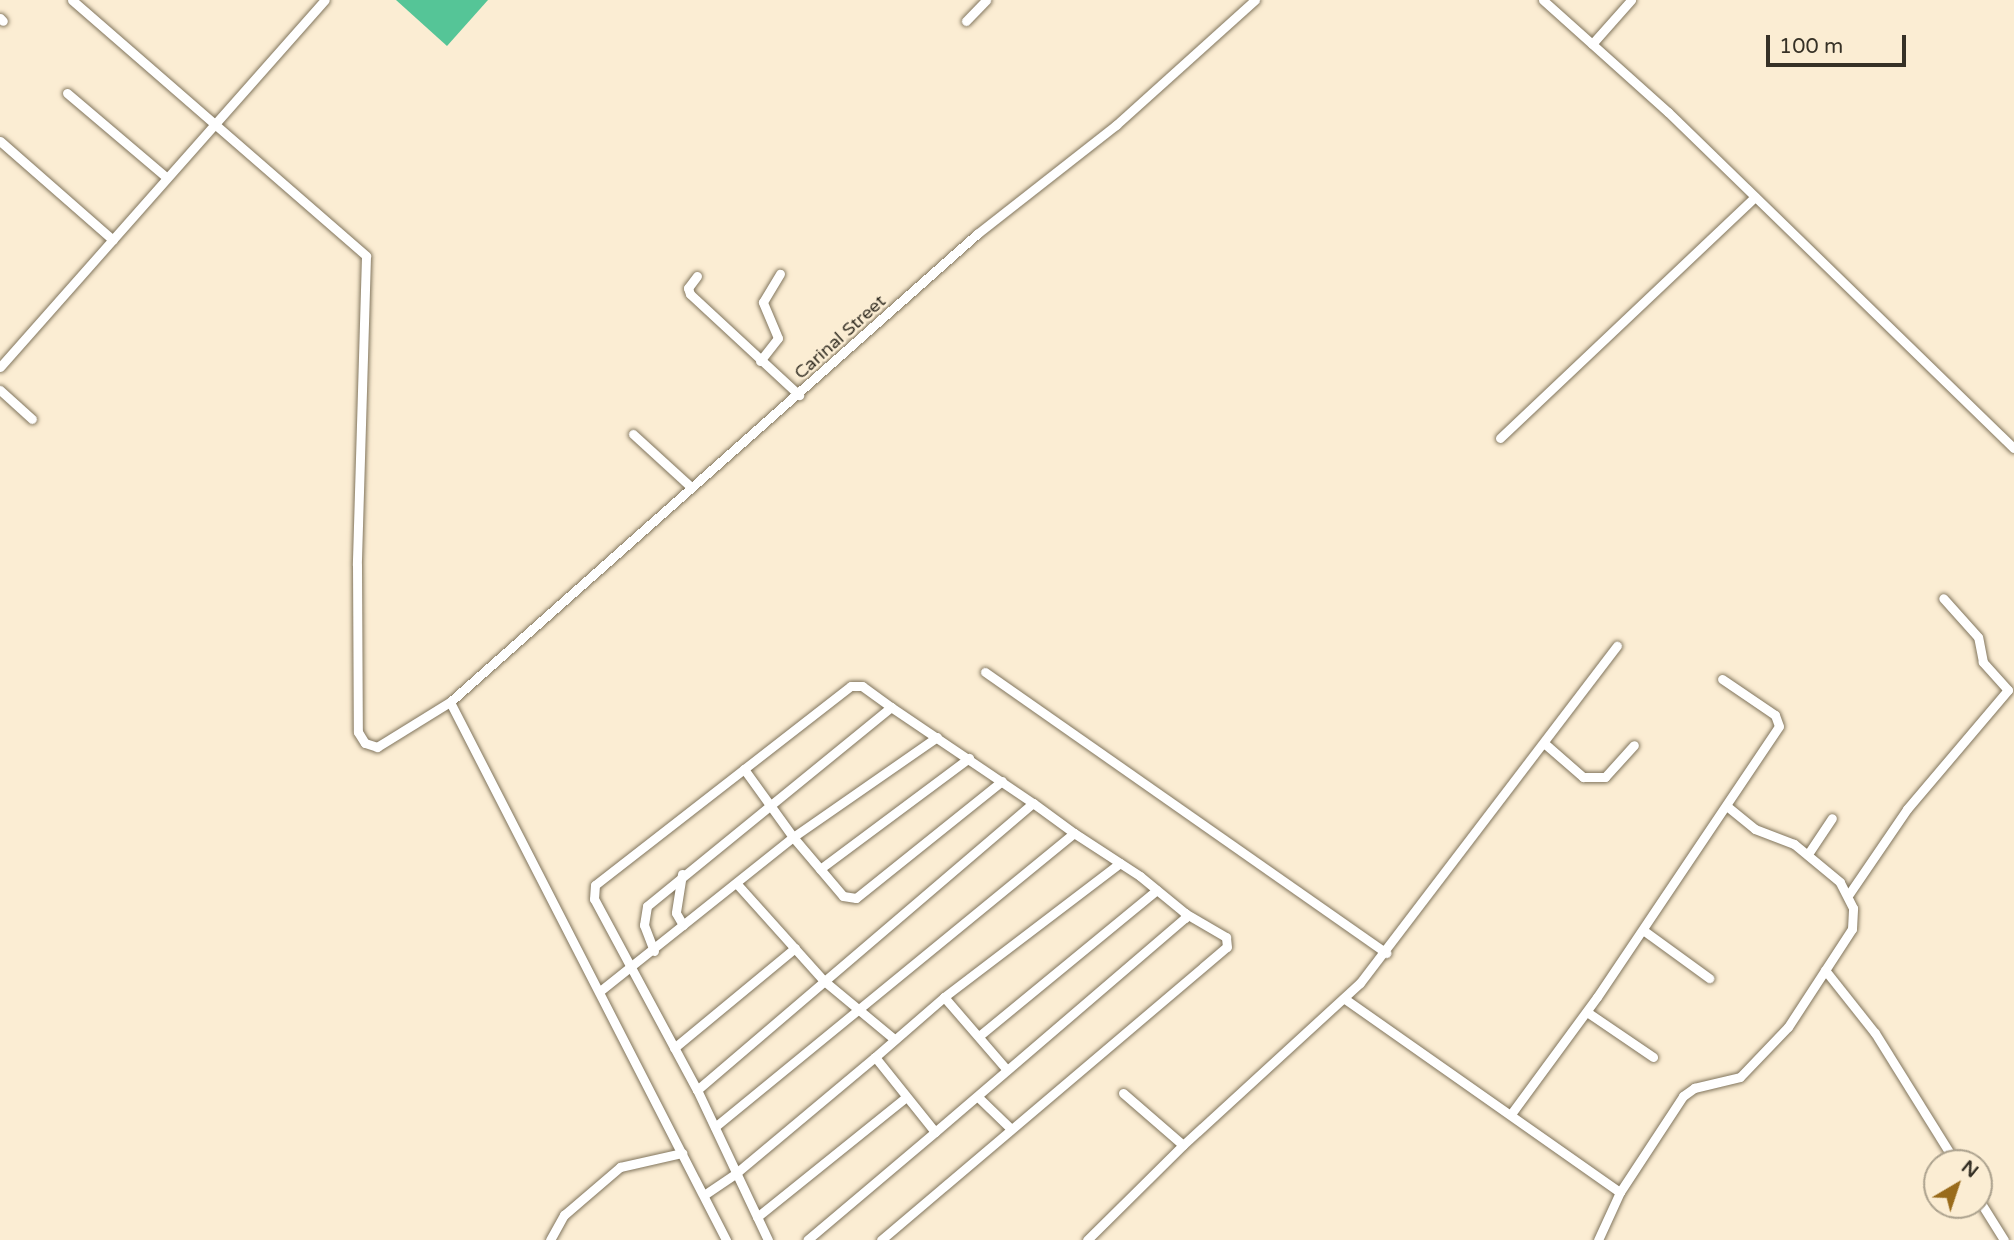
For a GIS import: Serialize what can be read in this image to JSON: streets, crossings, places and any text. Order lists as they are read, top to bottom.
{
  "streets": {
    "street": ["Carinal Street"]
  },
  "scale_bar": "100 m",
  "north": "top right"
}
